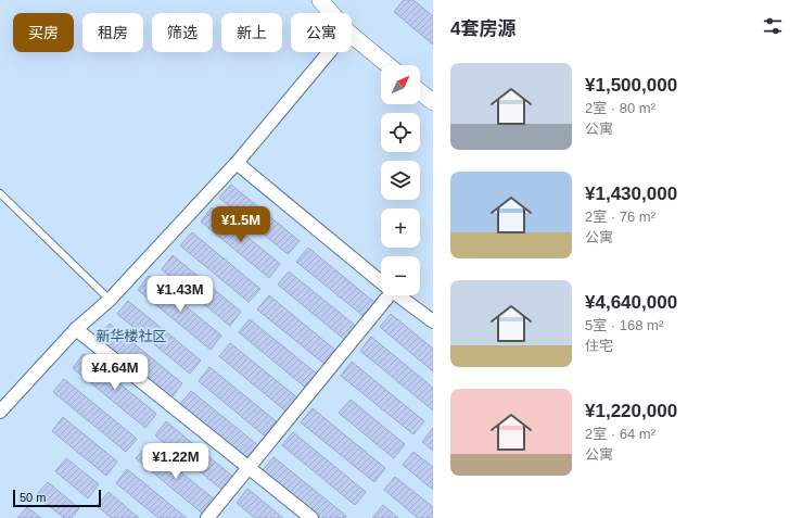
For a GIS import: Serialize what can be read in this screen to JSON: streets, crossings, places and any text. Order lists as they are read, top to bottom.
{
  "districts": ["新华楼社区"],
  "scale_bar": "50 m",
  "north": "top right",
  "page": {
    "heading": "4套房源",
    "chip": [
      "买房",
      "租房",
      "筛选",
      "新上",
      "公寓"
    ],
    "list": [
      {
        "name": "¥1,500,000",
        "note": "2室 · 80 m² · 公寓"
      },
      {
        "name": "¥1,430,000",
        "note": "2室 · 76 m² · 公寓"
      },
      {
        "name": "¥4,640,000",
        "note": "5室 · 168 m² · 住宅"
      },
      {
        "name": "¥1,220,000",
        "note": "2室 · 64 m² · 公寓"
      }
    ],
    "map_buttons": ["+", "−"],
    "price": [
      "¥1.5M",
      "¥1.43M",
      "¥4.64M",
      "¥1.22M"
    ],
    "scale": "50 m"
  }
}
